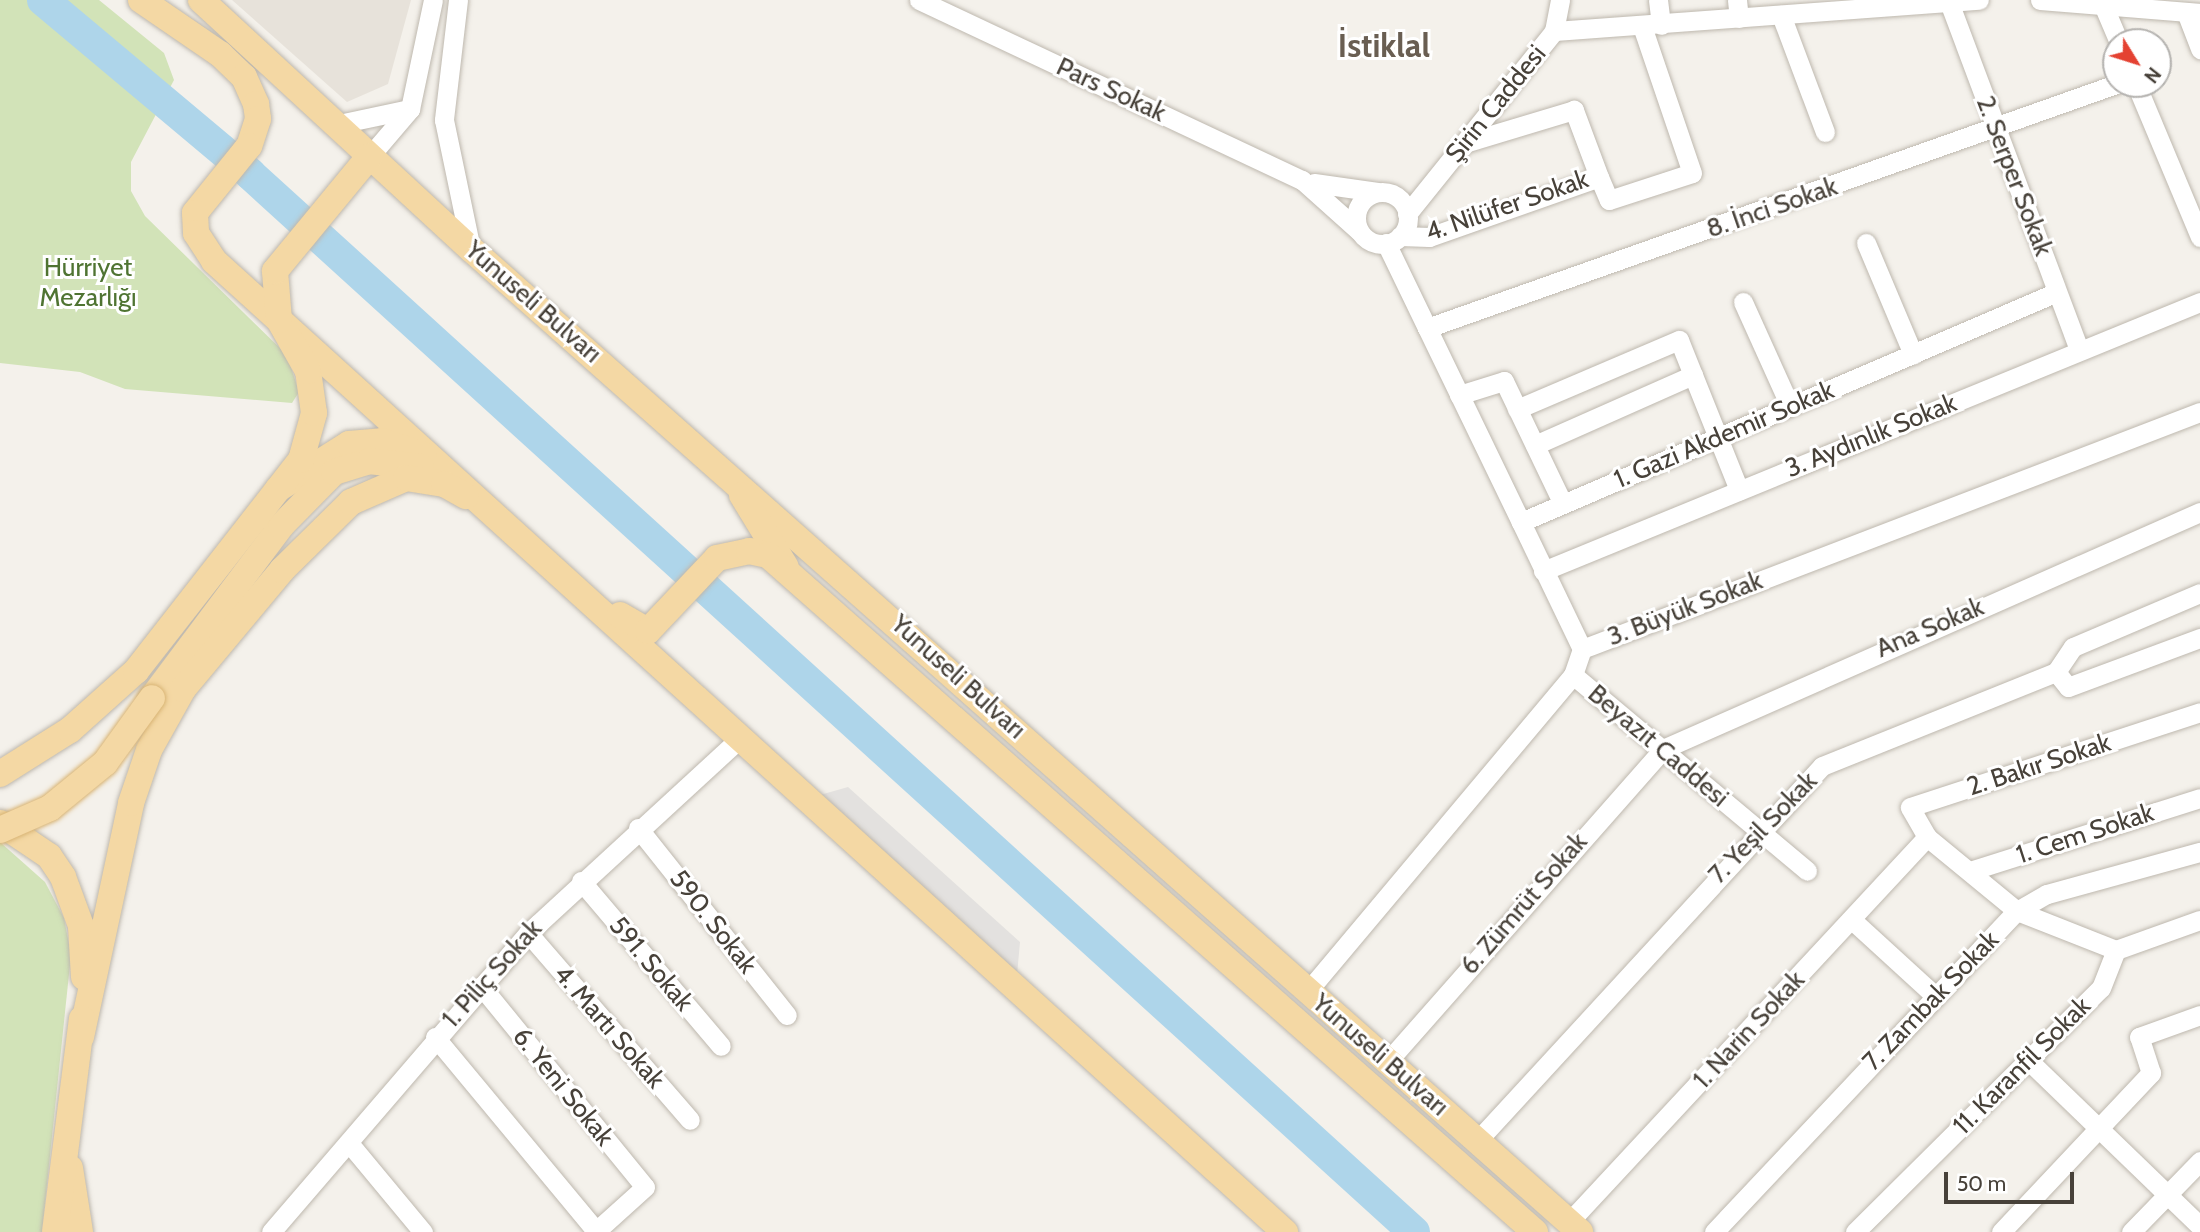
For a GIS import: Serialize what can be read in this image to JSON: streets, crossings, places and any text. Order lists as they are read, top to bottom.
{
  "streets": {
    "main road": ["Yunuseli Bulvarı"],
    "street": [
      "Pars Sokak",
      "Şirin Caddesi",
      "2. Serper Sokak",
      "4. Nilüfer Sokak",
      "8. İnci Sokak",
      "1. Gazi Akdemir Sokak",
      "3. Aydınlık Sokak",
      "3. Büyük Sokak",
      "Ana Sokak",
      "Beyazıt Caddesi",
      "2. Bakır Sokak",
      "7. Yeşil Sokak",
      "1. Cem Sokak",
      "6. Zümrüt Sokak",
      "590. Sokak",
      "591. Sokak",
      "1. Piliç Sokak",
      "7. Zambak Sokak",
      "4. Martı Sokak",
      "1. Narin Sokak",
      "11. Karanfil Sokak",
      "6. Yeni Sokak"
    ]
  },
  "crossings": [
    ["Şirin Caddesi", "2. Serper Sokak"],
    ["Şirin Caddesi", "4. Nilüfer Sokak"],
    ["2. Serper Sokak", "8. İnci Sokak"],
    ["2. Serper Sokak", "1. Gazi Akdemir Sokak"],
    ["2. Serper Sokak", "3. Aydınlık Sokak"],
    ["Yunuseli Bulvarı", "3. Büyük Sokak"],
    ["Yunuseli Bulvarı", "7. Yeşil Sokak"],
    ["Yunuseli Bulvarı", "6. Zümrüt Sokak"],
    ["Yunuseli Bulvarı", "1. Narin Sokak"],
    ["3. Büyük Sokak", "Beyazıt Caddesi"],
    ["Ana Sokak", "Beyazıt Caddesi"],
    ["Ana Sokak", "6. Zümrüt Sokak"],
    ["Beyazıt Caddesi", "7. Yeşil Sokak"],
    ["Beyazıt Caddesi", "6. Zümrüt Sokak"],
    ["2. Bakır Sokak", "1. Narin Sokak"],
    ["590. Sokak", "1. Piliç Sokak"],
    ["591. Sokak", "1. Piliç Sokak"],
    ["1. Piliç Sokak", "4. Martı Sokak"],
    ["1. Piliç Sokak", "6. Yeni Sokak"]
  ],
  "districts": ["İstiklal"],
  "parks": ["Hürriyet Mezarlığı"],
  "scale_bar": "50 m",
  "north": "bottom right"
}
